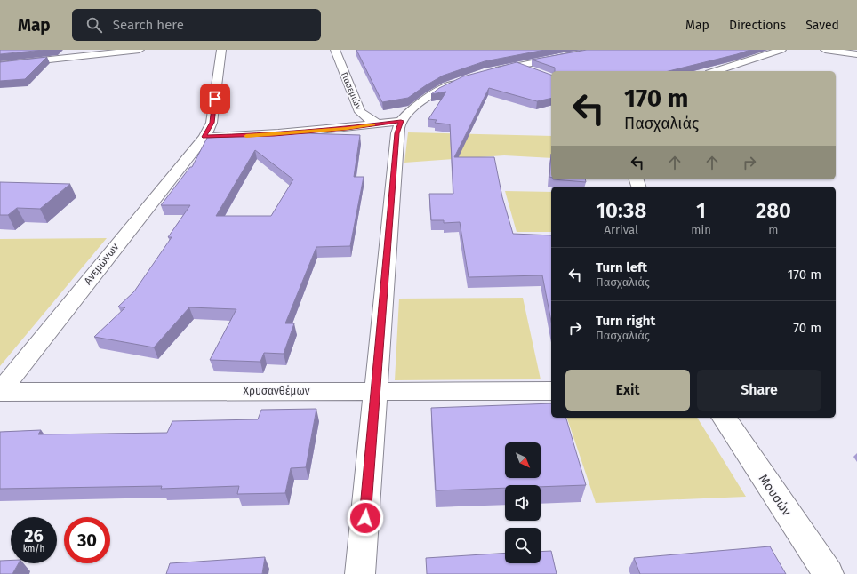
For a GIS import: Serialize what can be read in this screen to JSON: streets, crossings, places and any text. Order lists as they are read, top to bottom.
{
  "streets": {
    "street": [
      "Γιασεμιών",
      "Ανεμώνων",
      "Χρυσανθέμων",
      "Μουσών"
    ]
  },
  "crossings": [
    ["Ανεμώνων", "Χρυσανθέμων"]
  ],
  "north": "bottom right",
  "page": {
    "header": "Map",
    "search": "Search here",
    "nav": ["Map", "Directions", "Saved"],
    "turn": ["170 m", "Πασχαλιάς"],
    "eta": [
      "10:38",
      "Arrival",
      "1",
      "min",
      "280",
      "m"
    ],
    "list": [
      {
        "name": "Turn left",
        "note": "Πασχαλιάς",
        "value": "170 m"
      },
      {
        "name": "Turn right",
        "note": "Πασχαλιάς",
        "value": "70 m"
      }
    ],
    "buttons": ["Exit", "Share"],
    "speed": "26 km/h",
    "limit": "30"
  }
}
